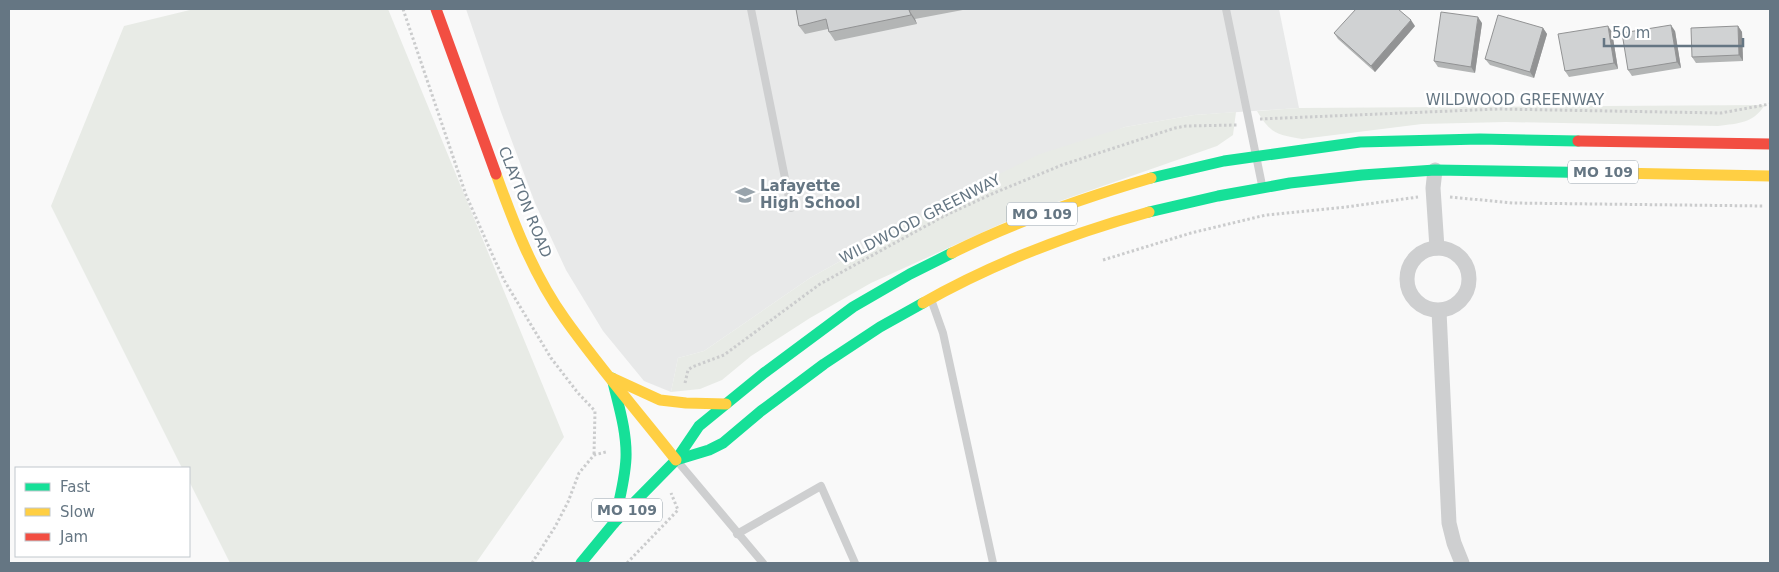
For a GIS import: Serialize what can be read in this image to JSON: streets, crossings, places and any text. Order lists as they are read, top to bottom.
{
  "streets": {
    "main road": ["MO 109", "CLAYTON ROAD"],
    "path": ["WILDWOOD GREENWAY"]
  },
  "crossings": [
    ["MO 109", "CLAYTON ROAD"]
  ],
  "places": {
    "school or university": ["Lafayette High School"]
  },
  "legend": ["Fast", "Slow", "Jam"],
  "scale_bar": "50 m"
}
